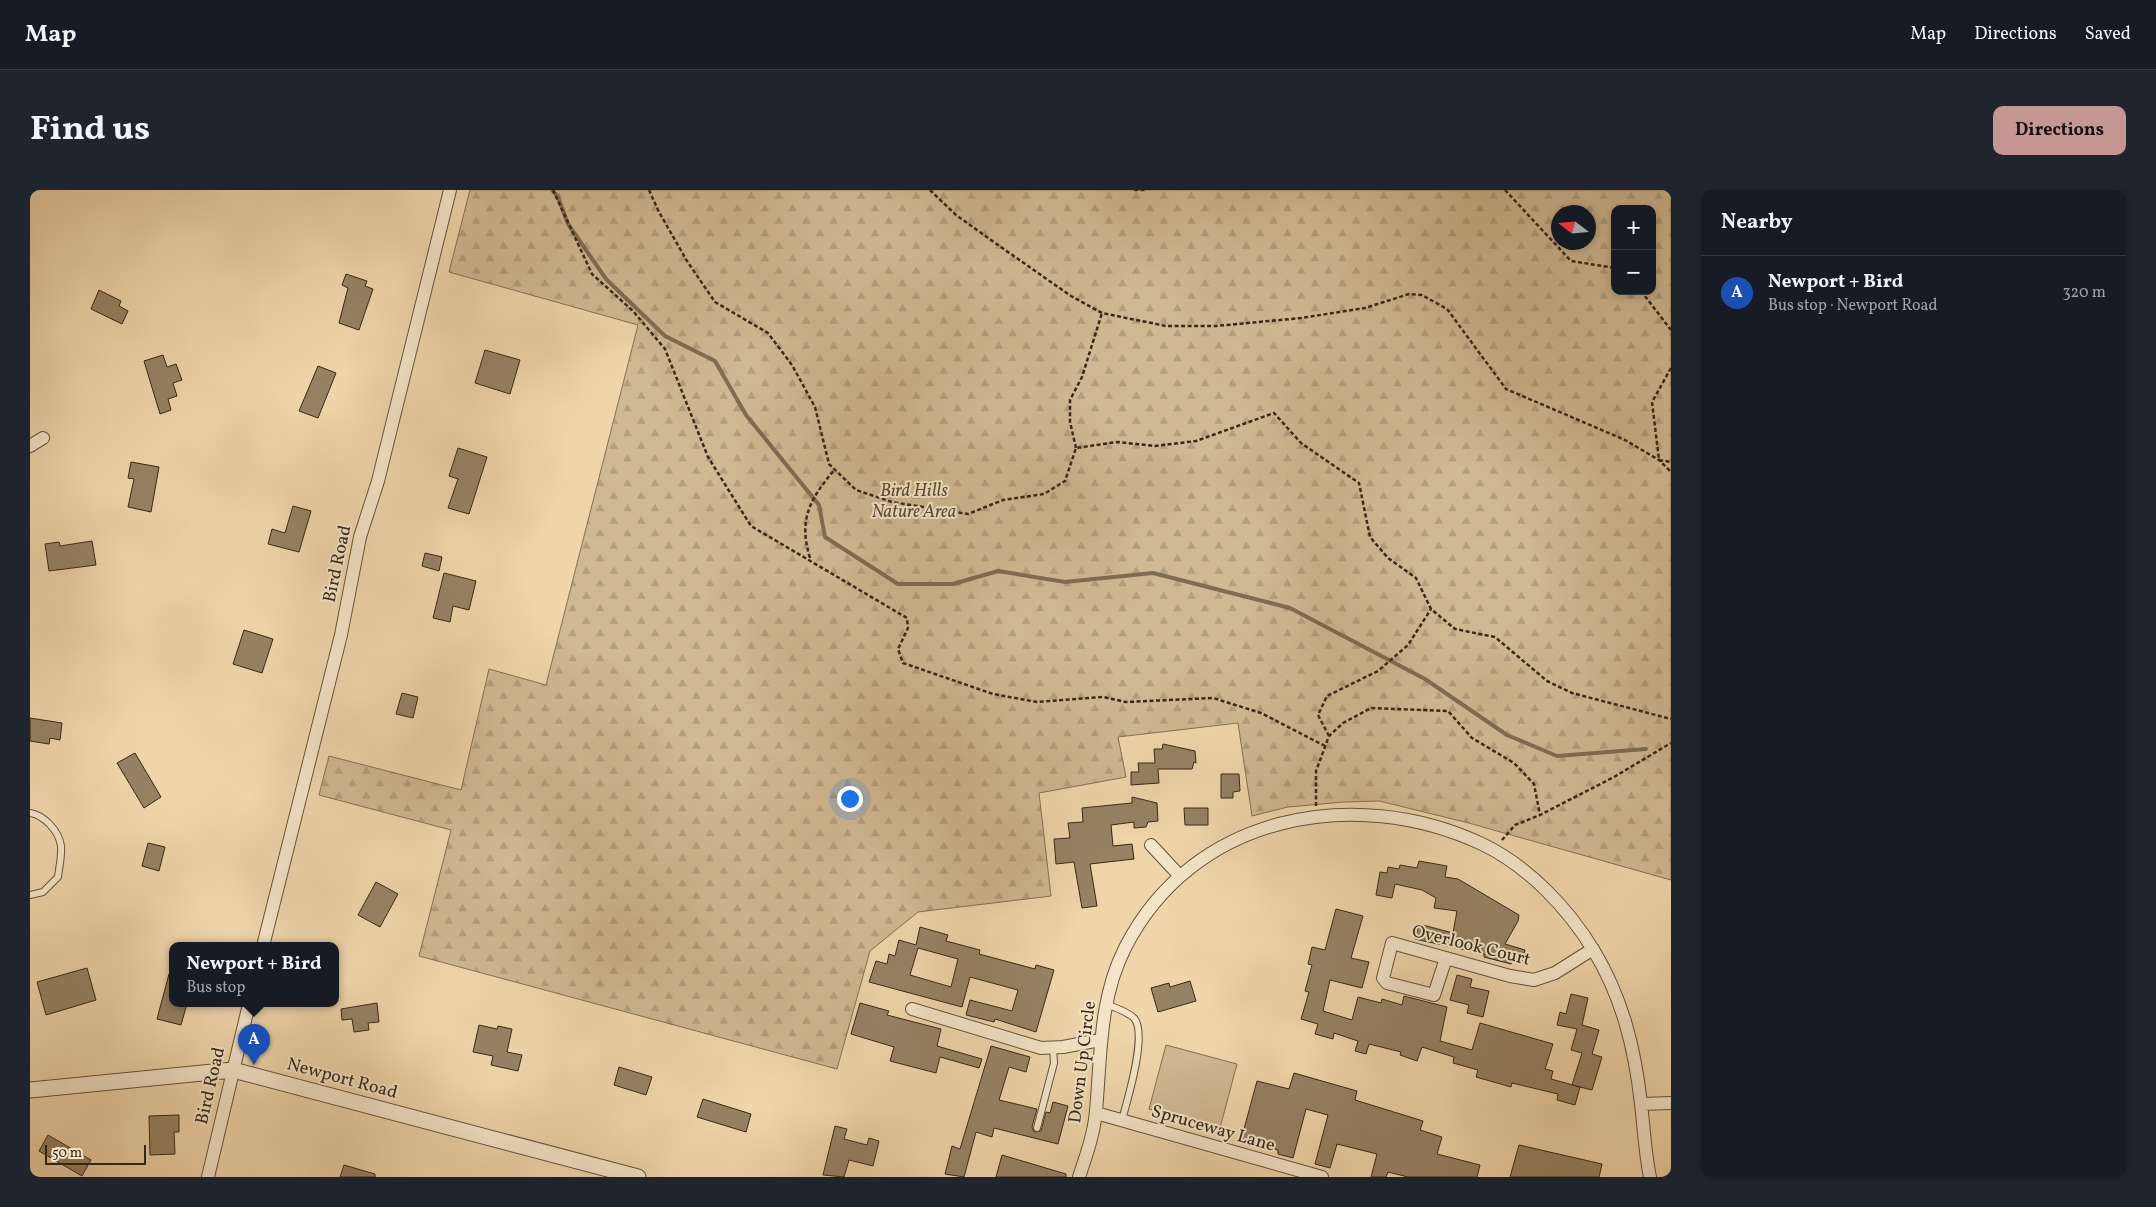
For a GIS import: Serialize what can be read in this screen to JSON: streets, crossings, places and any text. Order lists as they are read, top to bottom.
{
  "streets": {
    "street": [
      "Bird Road",
      "Overlook Court",
      "Down Up Circle",
      "Newport Road",
      "Spruceway Lane"
    ]
  },
  "crossings": [
    ["Bird Road", "Newport Road"],
    ["Overlook Court", "Down Up Circle"],
    ["Down Up Circle", "Spruceway Lane"]
  ],
  "parks": ["Bird Hills Nature Area"],
  "scale_bar": "50 m",
  "north": "left",
  "page": {
    "header": "Map",
    "nav": ["Map", "Directions", "Saved"],
    "title": "Find us",
    "buttons": "Directions",
    "heading": "Nearby",
    "map_buttons": ["+", "−"],
    "list": [
      {
        "mark": "A",
        "name": "Newport + Bird",
        "note": "Bus stop · Newport Road",
        "value": "320 m"
      }
    ],
    "popup": ["Newport + Bird", "Bus stop"],
    "pins": "A",
    "scale": "50 m"
  }
}
